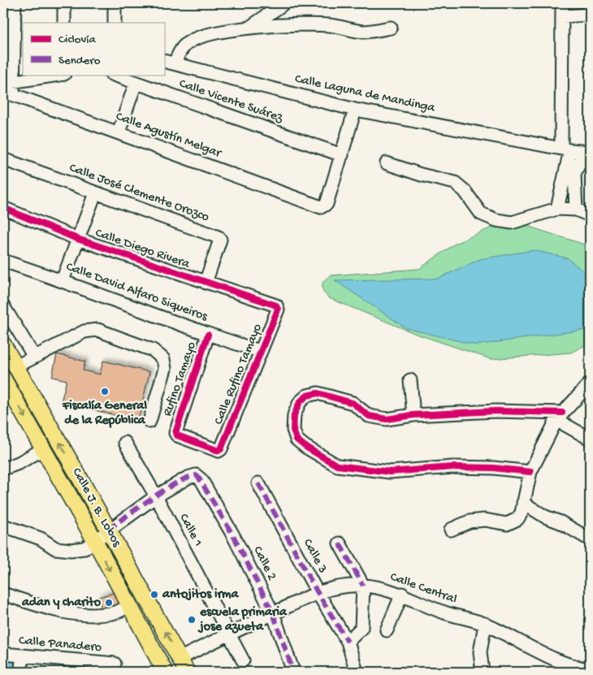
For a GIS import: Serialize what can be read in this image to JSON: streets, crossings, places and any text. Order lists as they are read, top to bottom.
{
  "streets": {
    "main road": ["Calle J. B. Lobos"],
    "street": [
      "Calle Laguna de Mandinga",
      "Calle Vicente Suárez",
      "Calle Agustín Melgar",
      "Calle José Clemente Orozco",
      "Calle Diego Rivera",
      "Calle David Alfaro Siqueiros",
      "Calle Rufino Tamayo",
      "Rufino Tamayo",
      "Calle 1",
      "Calle 3",
      "Calle 2",
      "Calle Central",
      "Calle Panadero"
    ]
  },
  "crossings": [
    ["Calle Vicente Suárez", "Calle Agustín Melgar"],
    ["Calle José Clemente Orozco", "Calle Diego Rivera"],
    ["Calle Diego Rivera", "Calle Rufino Tamayo"],
    ["Calle David Alfaro Siqueiros", "Calle Rufino Tamayo"],
    ["Calle David Alfaro Siqueiros", "Rufino Tamayo"],
    ["Calle Rufino Tamayo", "Rufino Tamayo"],
    ["Calle J. B. Lobos", "Calle Central"],
    ["Calle 1", "Calle 2"],
    ["Calle 1", "Calle Central"],
    ["Calle 3", "Calle Central"],
    ["Calle 2", "Calle Central"]
  ],
  "places": [
    "Fiscalía General de la República",
    "antojitos irma",
    "adan y charito",
    "escuela primaria jose azueta"
  ],
  "legend": ["Ciclovía", "Sendero"]
}
